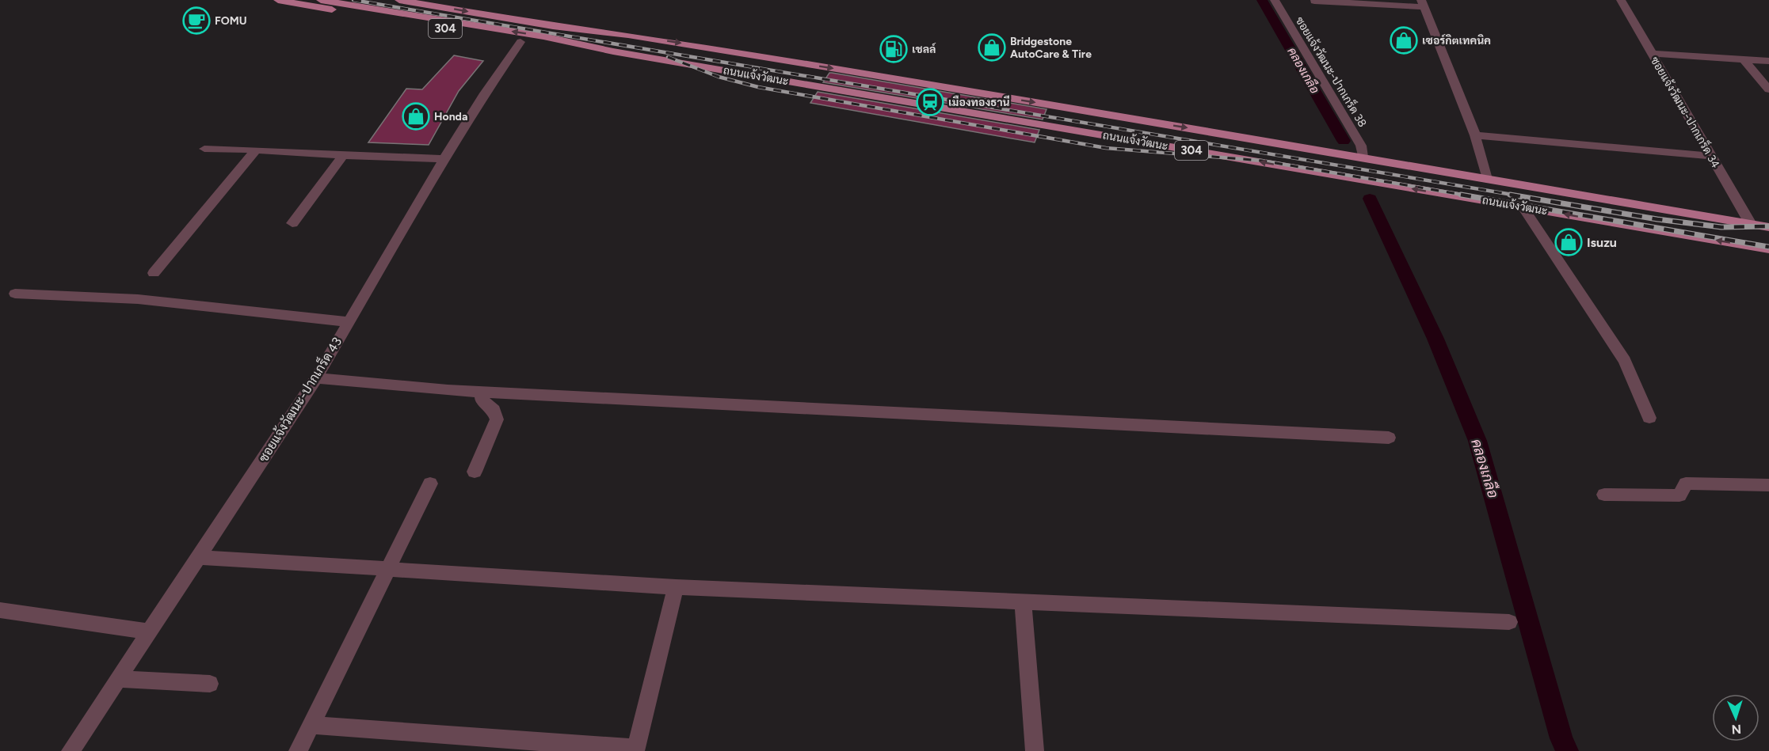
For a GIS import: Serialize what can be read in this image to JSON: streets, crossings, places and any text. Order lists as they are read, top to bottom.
{
  "streets": {
    "main road": ["304", "ถนนแจ้งวัฒนะ"],
    "street": ["ซอยแจ้งวัฒนะ-ปากเกร็ด 38", "ซอยแจ้งวัฒนะ-ปากเกร็ด 34", "ซอยแจ้งวัฒนะ-ปากเกร็ด 43"]
  },
  "crossings": [
    ["ซอยแจ้งวัฒนะ-ปากเกร็ด 38", "ถนนแจ้งวัฒนะ"],
    ["ถนนแจ้งวัฒนะ", "ซอยแจ้งวัฒนะ-ปากเกร็ด 34"],
    ["ถนนแจ้งวัฒนะ", "ซอยแจ้งวัฒนะ-ปากเกร็ด 43"]
  ],
  "water": ["คลองเกลือ"],
  "places": {
    "cafe": ["FOMU"],
    "shop": [
      "เซอร์กิตเทคนิค",
      "Bridgestone AutoCare & Tire",
      "Honda",
      "Isuzu"
    ],
    "fuel station": ["เชลล์"],
    "station": ["เมืองทองธานี"]
  },
  "north": "bottom"
}
